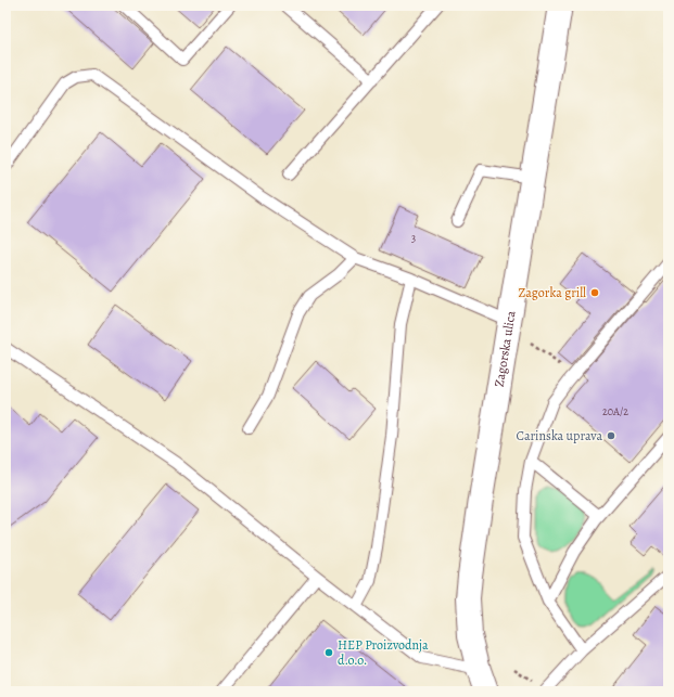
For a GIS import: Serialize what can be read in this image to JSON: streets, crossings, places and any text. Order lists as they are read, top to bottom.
{
  "streets": {
    "street": ["Zagorska ulica"]
  },
  "places": ["Zagorka grill", "Carinska uprava", "HEP Proizvodnja d.o.o."],
  "house_numbers": ["3", "20A/2"]
}
